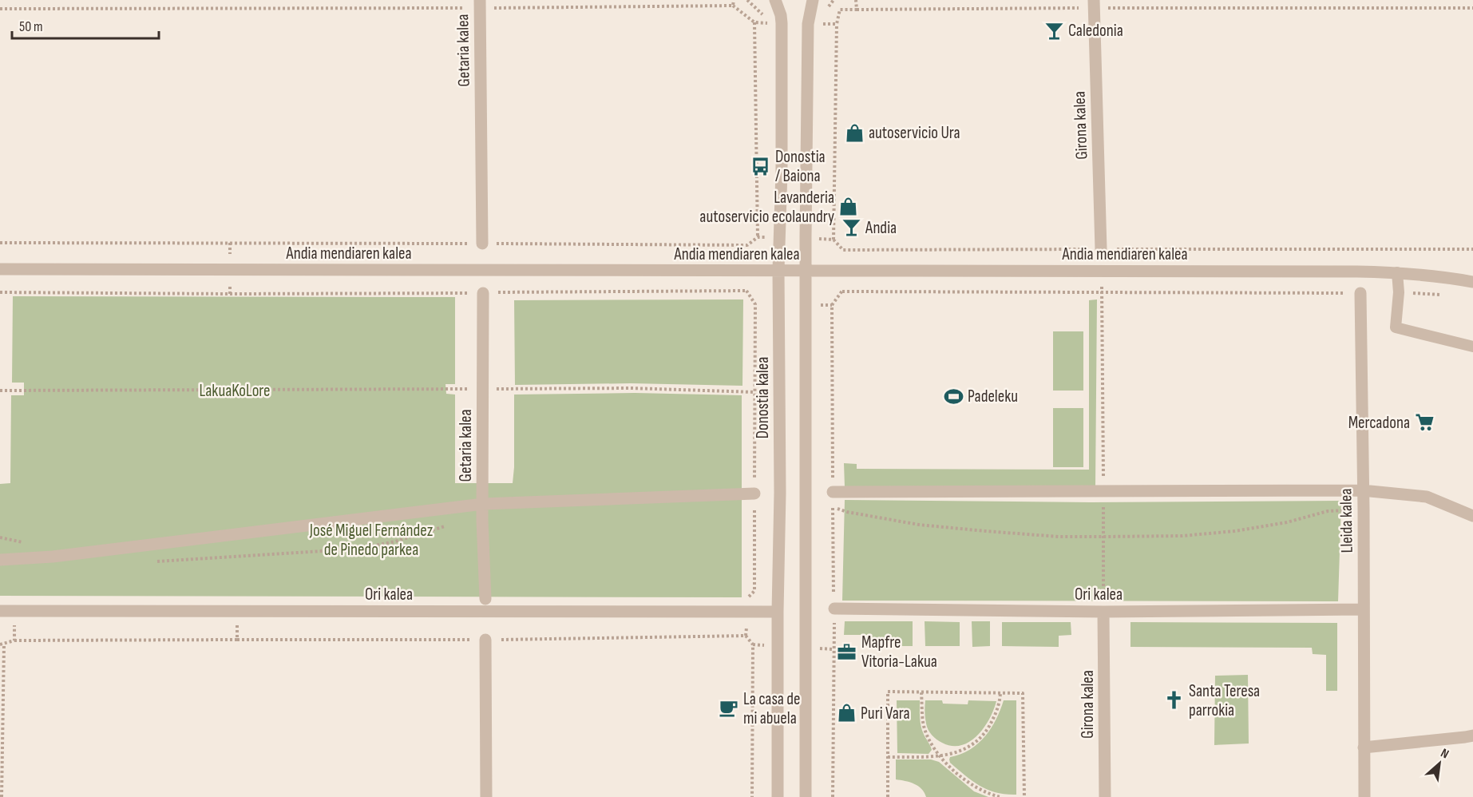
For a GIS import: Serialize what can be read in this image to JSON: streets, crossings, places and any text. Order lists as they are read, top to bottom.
{
  "streets": {
    "street": [
      "Getaria kalea",
      "Girona kalea",
      "Andia mendiaren kalea",
      "Donostia kalea",
      "Lleida kalea",
      "Ori kalea"
    ]
  },
  "crossings": [
    ["Girona kalea", "Ori kalea"],
    ["Andia mendiaren kalea", "Donostia kalea"],
    ["Donostia kalea", "Ori kalea"],
    ["Lleida kalea", "Ori kalea"]
  ],
  "parks": ["LakuaKoLore", "José Miguel Fernández de Pinedo parkea"],
  "places": {
    "bar": ["Caledonia", "Andia"],
    "shop": ["autoservicio Ura", "Lavanderia autoservicio ecolaundry", "Puri Vara"],
    "bus stop": ["Donostia / Baiona"],
    "sports": ["Padeleku"],
    "supermarket": ["Mercadona"],
    "office": ["Mapfre Vitoria-Lakua"],
    "church": ["Santa Teresa parrokia"],
    "cafe": ["La casa de mi abuela"]
  },
  "scale_bar": "50 m",
  "north": "top right"
}
